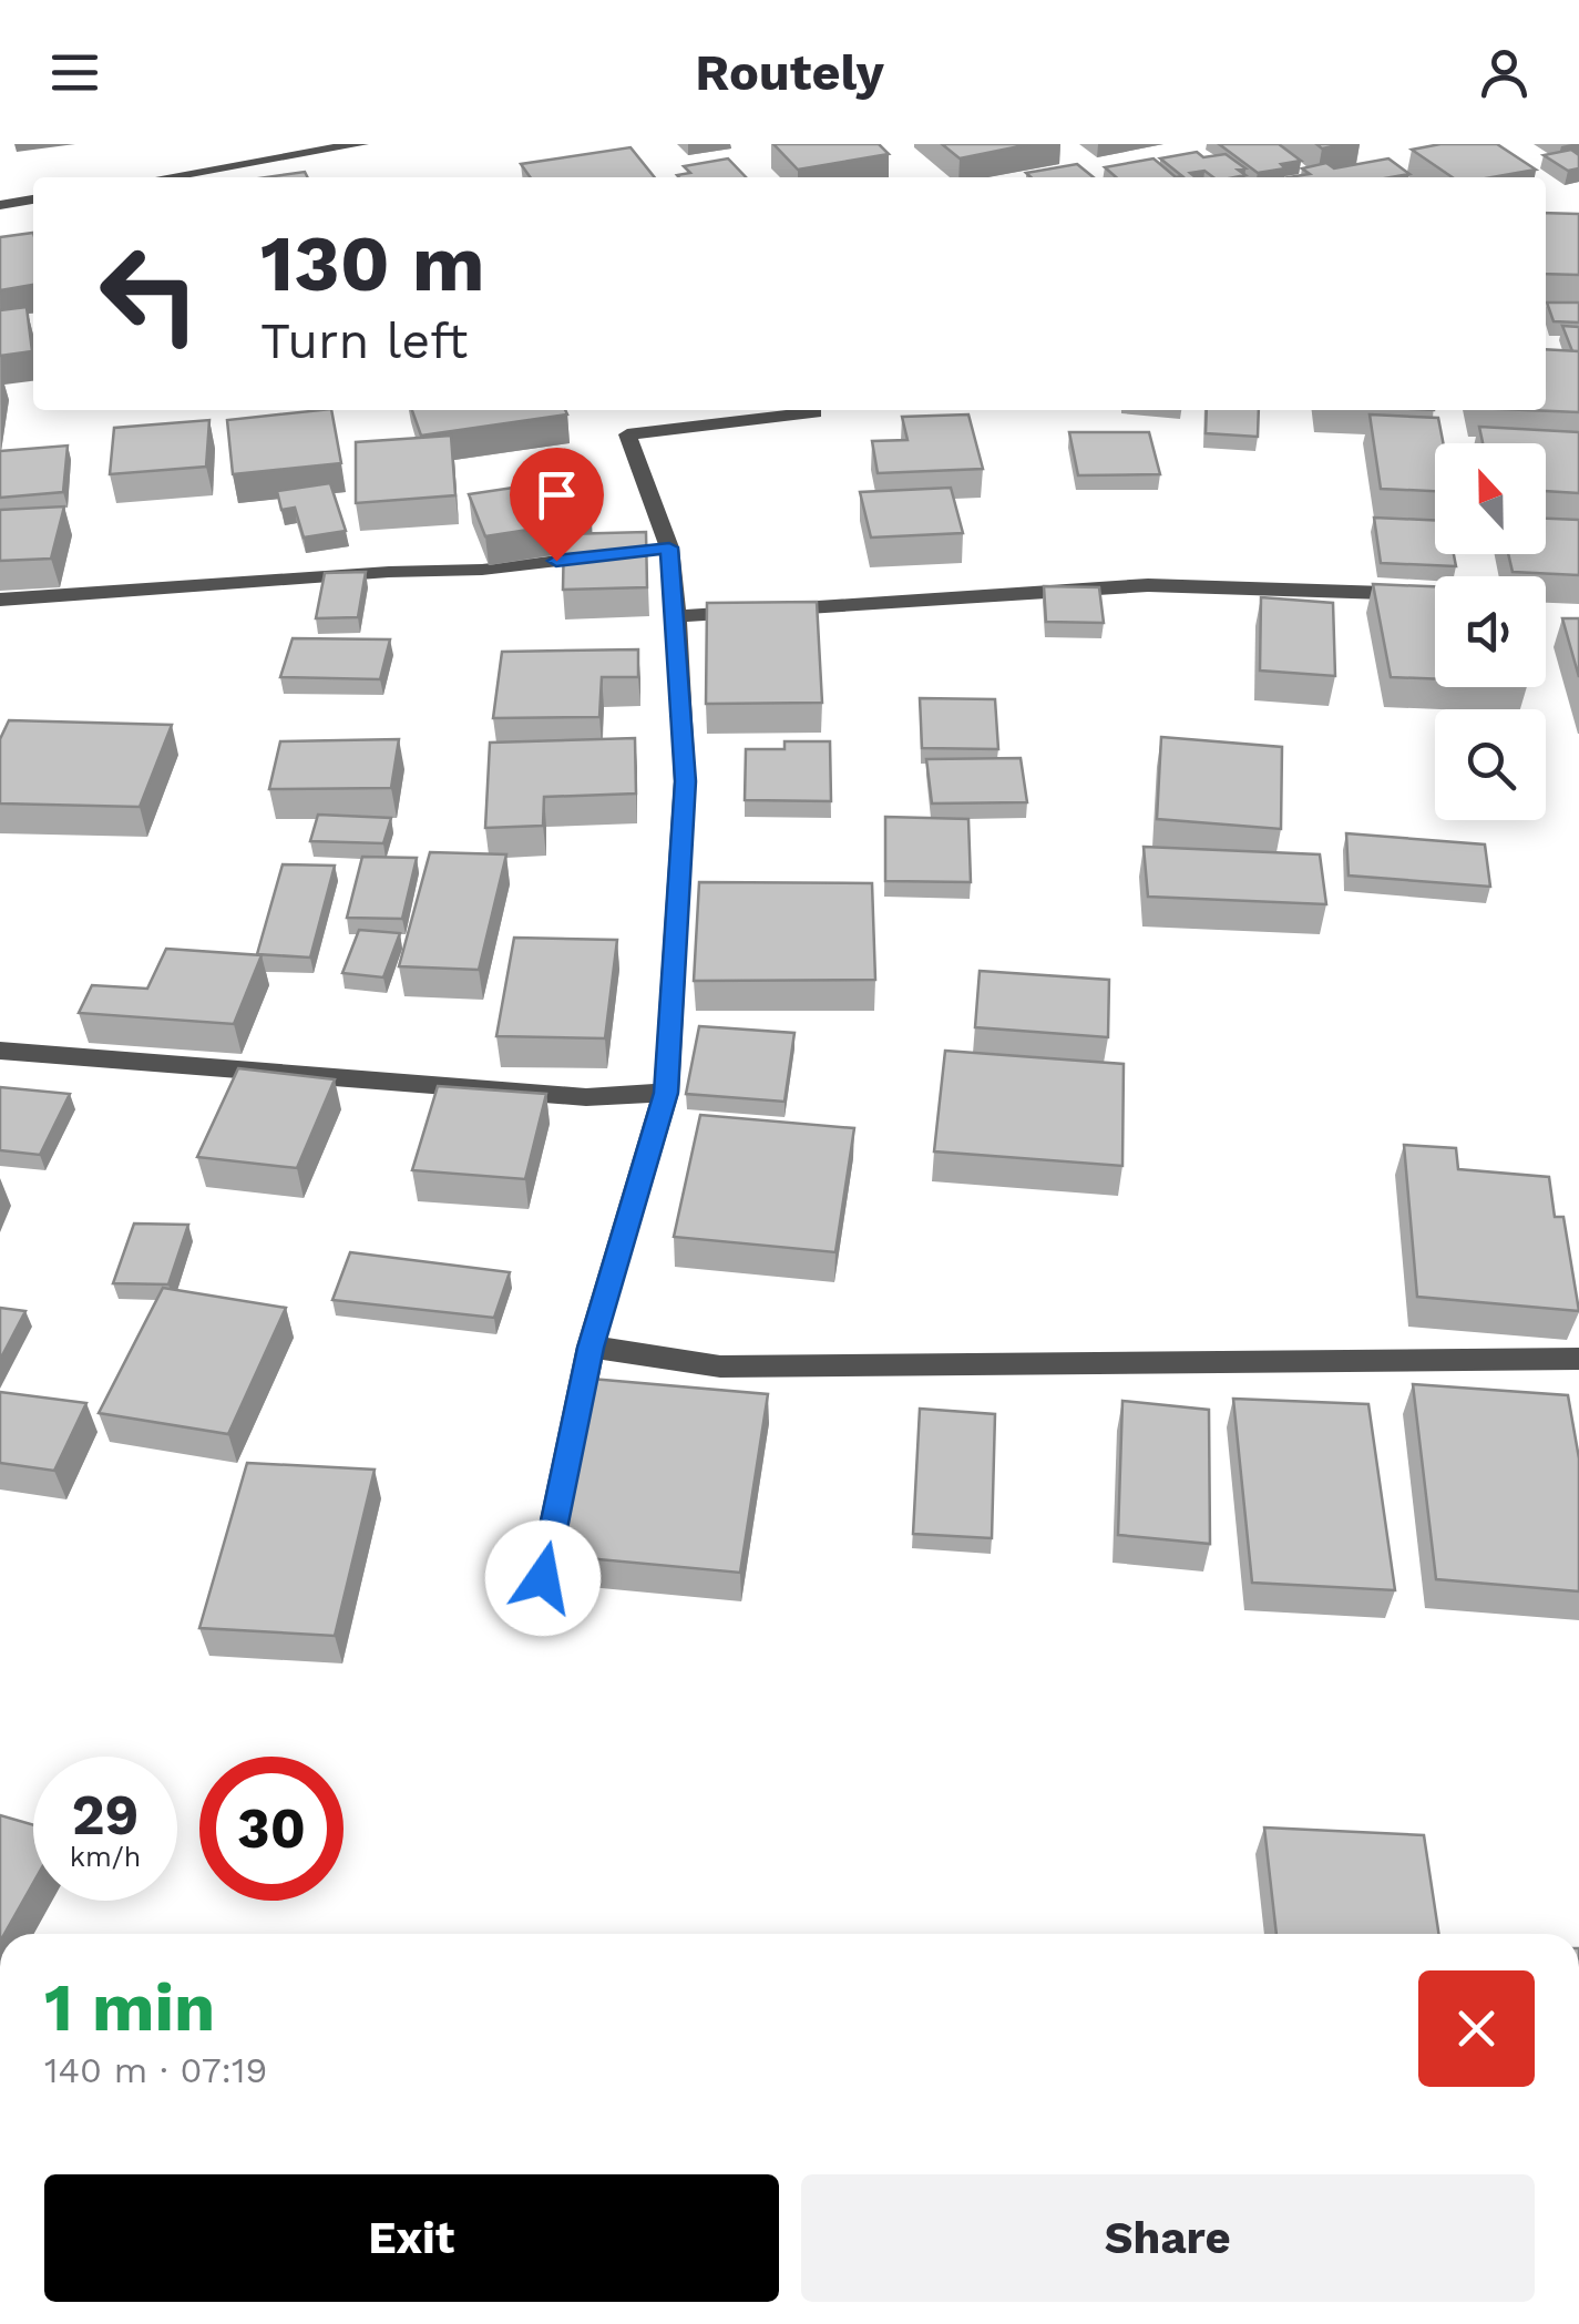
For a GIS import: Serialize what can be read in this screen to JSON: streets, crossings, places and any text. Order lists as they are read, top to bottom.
{
  "north": "top",
  "page": {
    "header": "Routely",
    "turn": ["130 m", "Turn left"],
    "speed": "29 km/h",
    "limit": "30",
    "heading": ["1 min", "140 m · 07:19"],
    "buttons": ["Exit", "Share"]
  }
}
